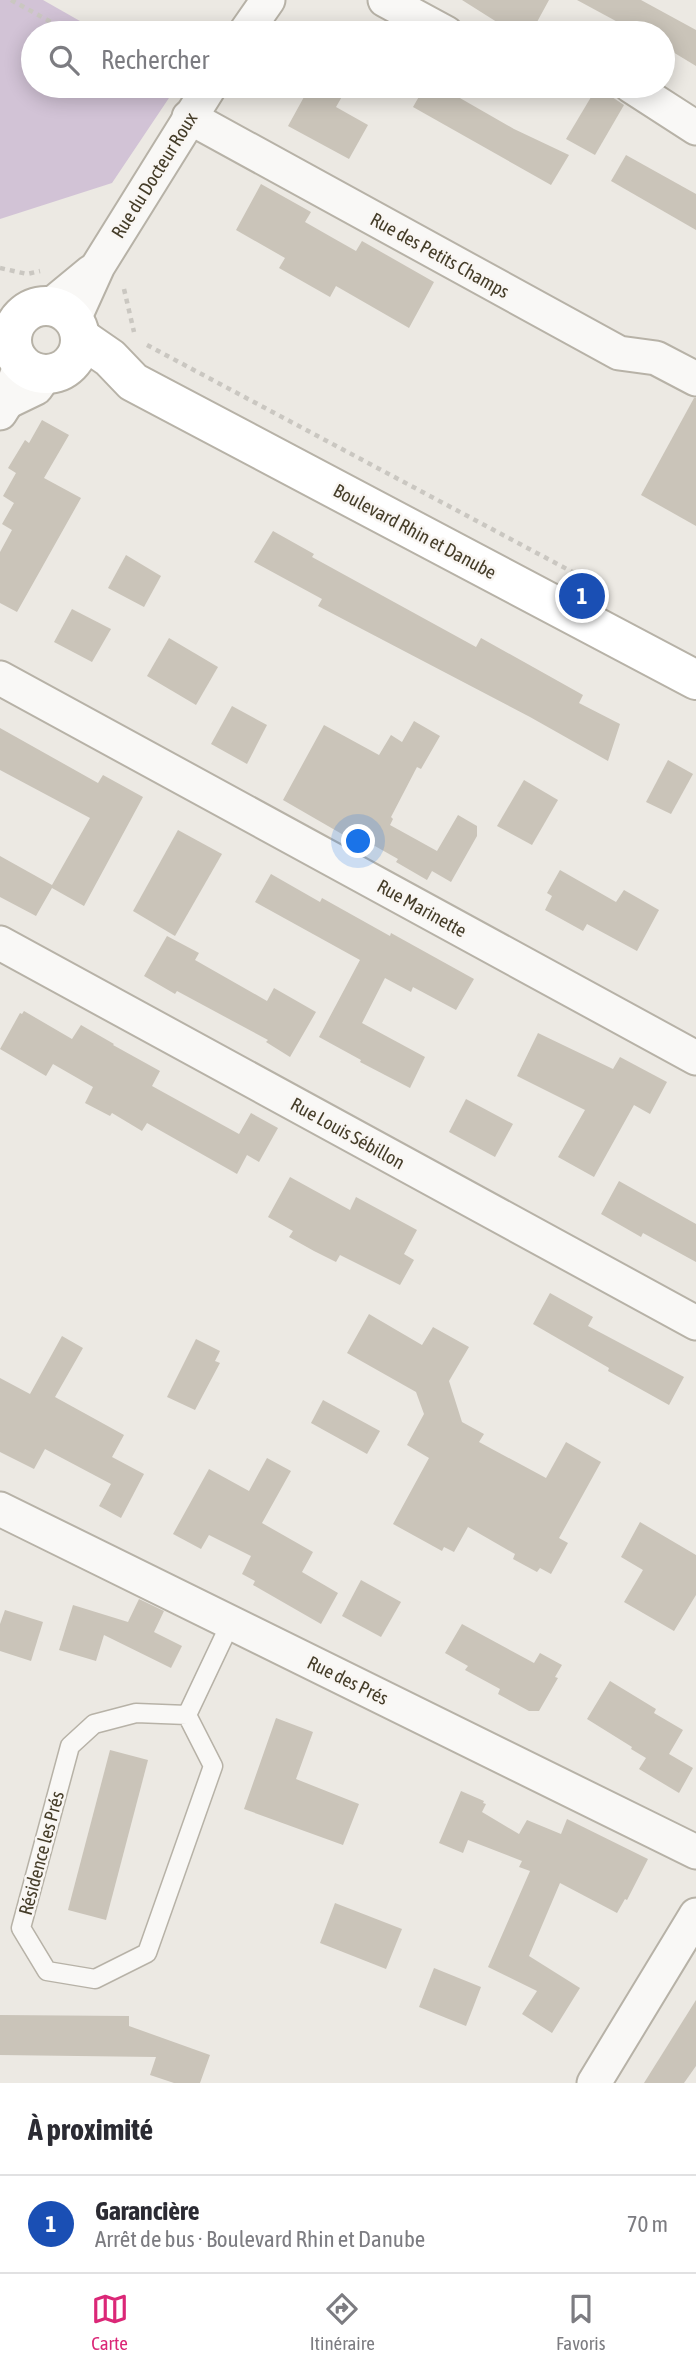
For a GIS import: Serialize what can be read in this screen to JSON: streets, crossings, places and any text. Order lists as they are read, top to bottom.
{
  "streets": {
    "main road": ["Boulevard Rhin et Danube"],
    "street": [
      "Rue du Docteur Roux",
      "Rue des Petits Champs",
      "Rue Marinette",
      "Rue Louis Sébillon",
      "Rue des Prés"
    ],
    "lane": ["Résidence les Prés"]
  },
  "crossings": [
    ["Rue du Docteur Roux", "Rue des Petits Champs"],
    ["Rue du Docteur Roux", "Boulevard Rhin et Danube"]
  ],
  "page": {
    "search": "Rechercher",
    "pins": "1",
    "heading": "À proximité",
    "list": [
      {
        "mark": "1",
        "name": "Garancière",
        "note": "Arrêt de bus · Boulevard Rhin et Danube",
        "value": "70 m"
      }
    ],
    "nav": ["Carte", "Itinéraire", "Favoris"]
  }
}
